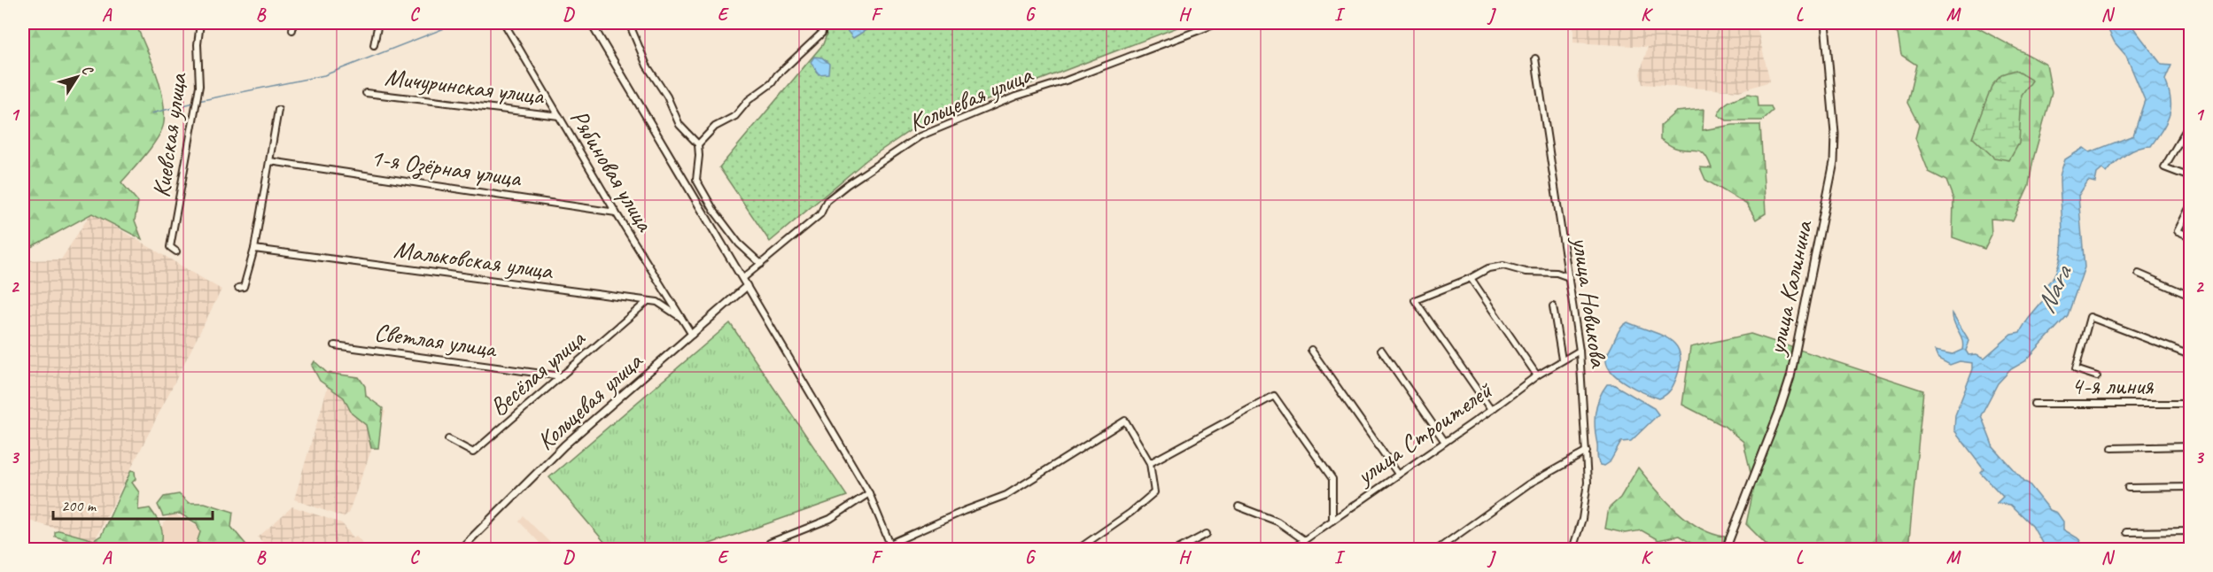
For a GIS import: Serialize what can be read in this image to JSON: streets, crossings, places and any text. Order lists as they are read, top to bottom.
{
  "streets": {
    "street": [
      "Мичуринская улица",
      "Кольцевая улица",
      "Киевская улица",
      "1-я Озёрная улица",
      "Рябиновая улица",
      "Мальковская улица",
      "улица Калинина",
      "улица Новикова",
      "Светлая улица",
      "Весёлая улица",
      "4-я линия",
      "улица Строителей"
    ]
  },
  "crossings": [
    ["Мичуринская улица", "Рябиновая улица"],
    ["Кольцевая улица", "Рябиновая улица"],
    ["1-я Озёрная улица", "Рябиновая улица"],
    ["Рябиновая улица", "Мальковская улица"],
    ["Мальковская улица", "Весёлая улица"],
    ["улица Новикова", "улица Строителей"],
    ["Светлая улица", "Весёлая улица"]
  ],
  "water": ["Nara"],
  "scale_bar": "200 m",
  "north": "top right",
  "grid": {
    "columns": [
      "A",
      "B",
      "C",
      "D",
      "E",
      "F",
      "G",
      "H",
      "I",
      "J",
      "K",
      "L",
      "M",
      "N"
    ],
    "rows": ["1", "2", "3"]
  }
}
